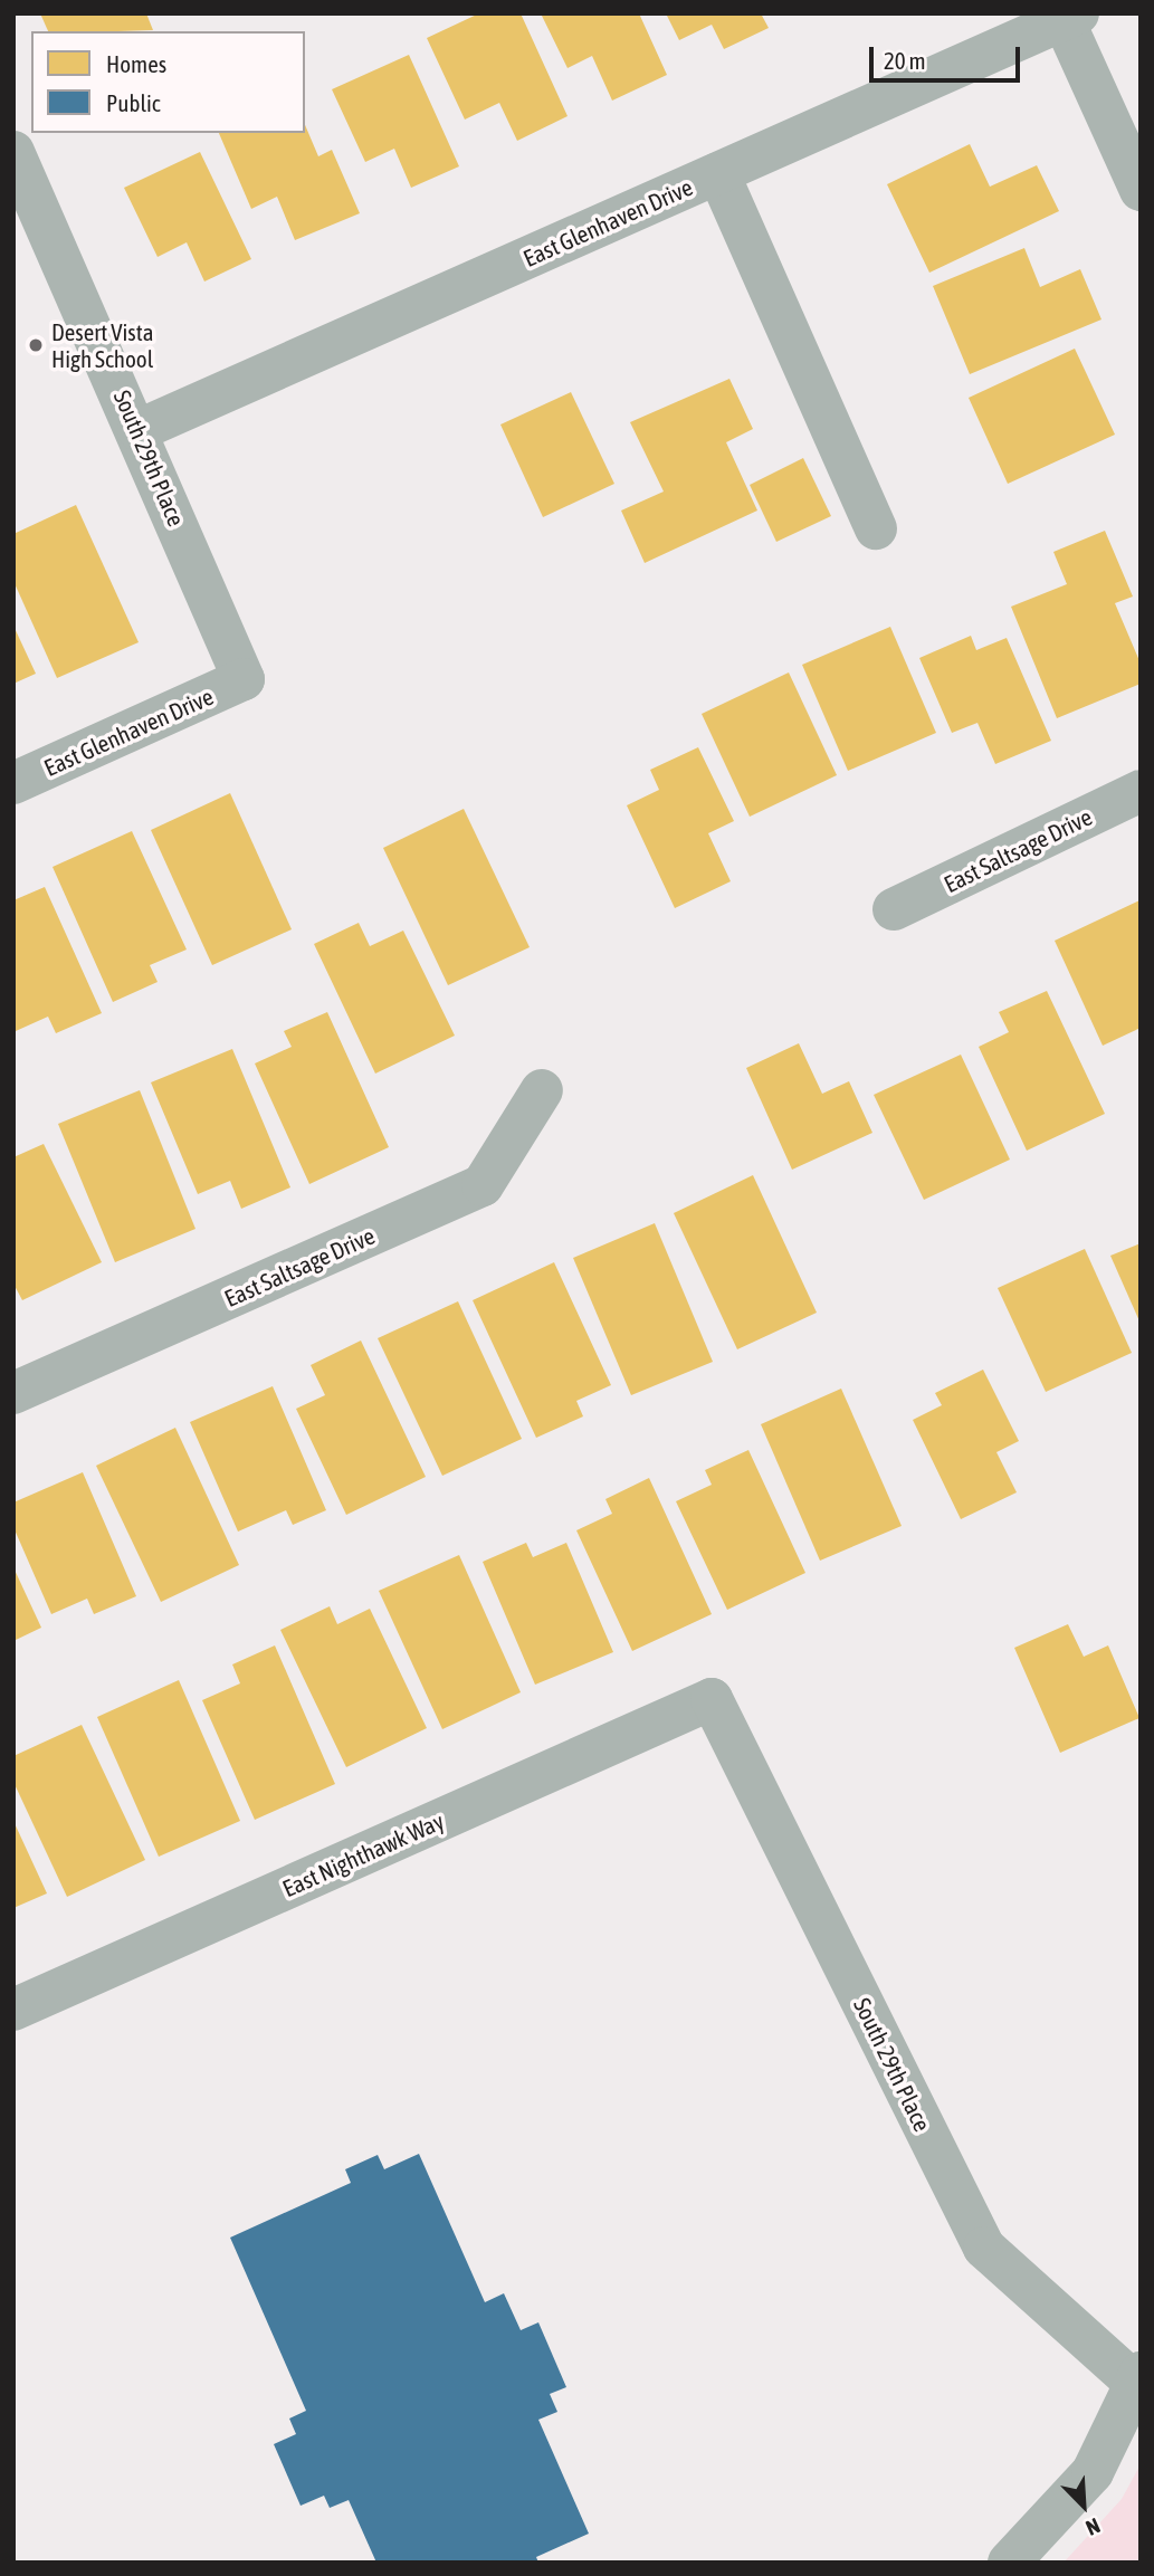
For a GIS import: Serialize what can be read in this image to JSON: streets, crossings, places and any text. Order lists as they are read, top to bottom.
{
  "streets": {
    "street": [
      "East Glenhaven Drive",
      "South 29th Place",
      "East Saltsage Drive",
      "East Nighthawk Way"
    ]
  },
  "crossings": [
    ["East Glenhaven Drive", "South 29th Place"],
    ["South 29th Place", "East Nighthawk Way"]
  ],
  "places": ["Desert Vista High School"],
  "legend": ["Homes", "Public"],
  "scale_bar": "20 m",
  "north": "bottom right"
}
